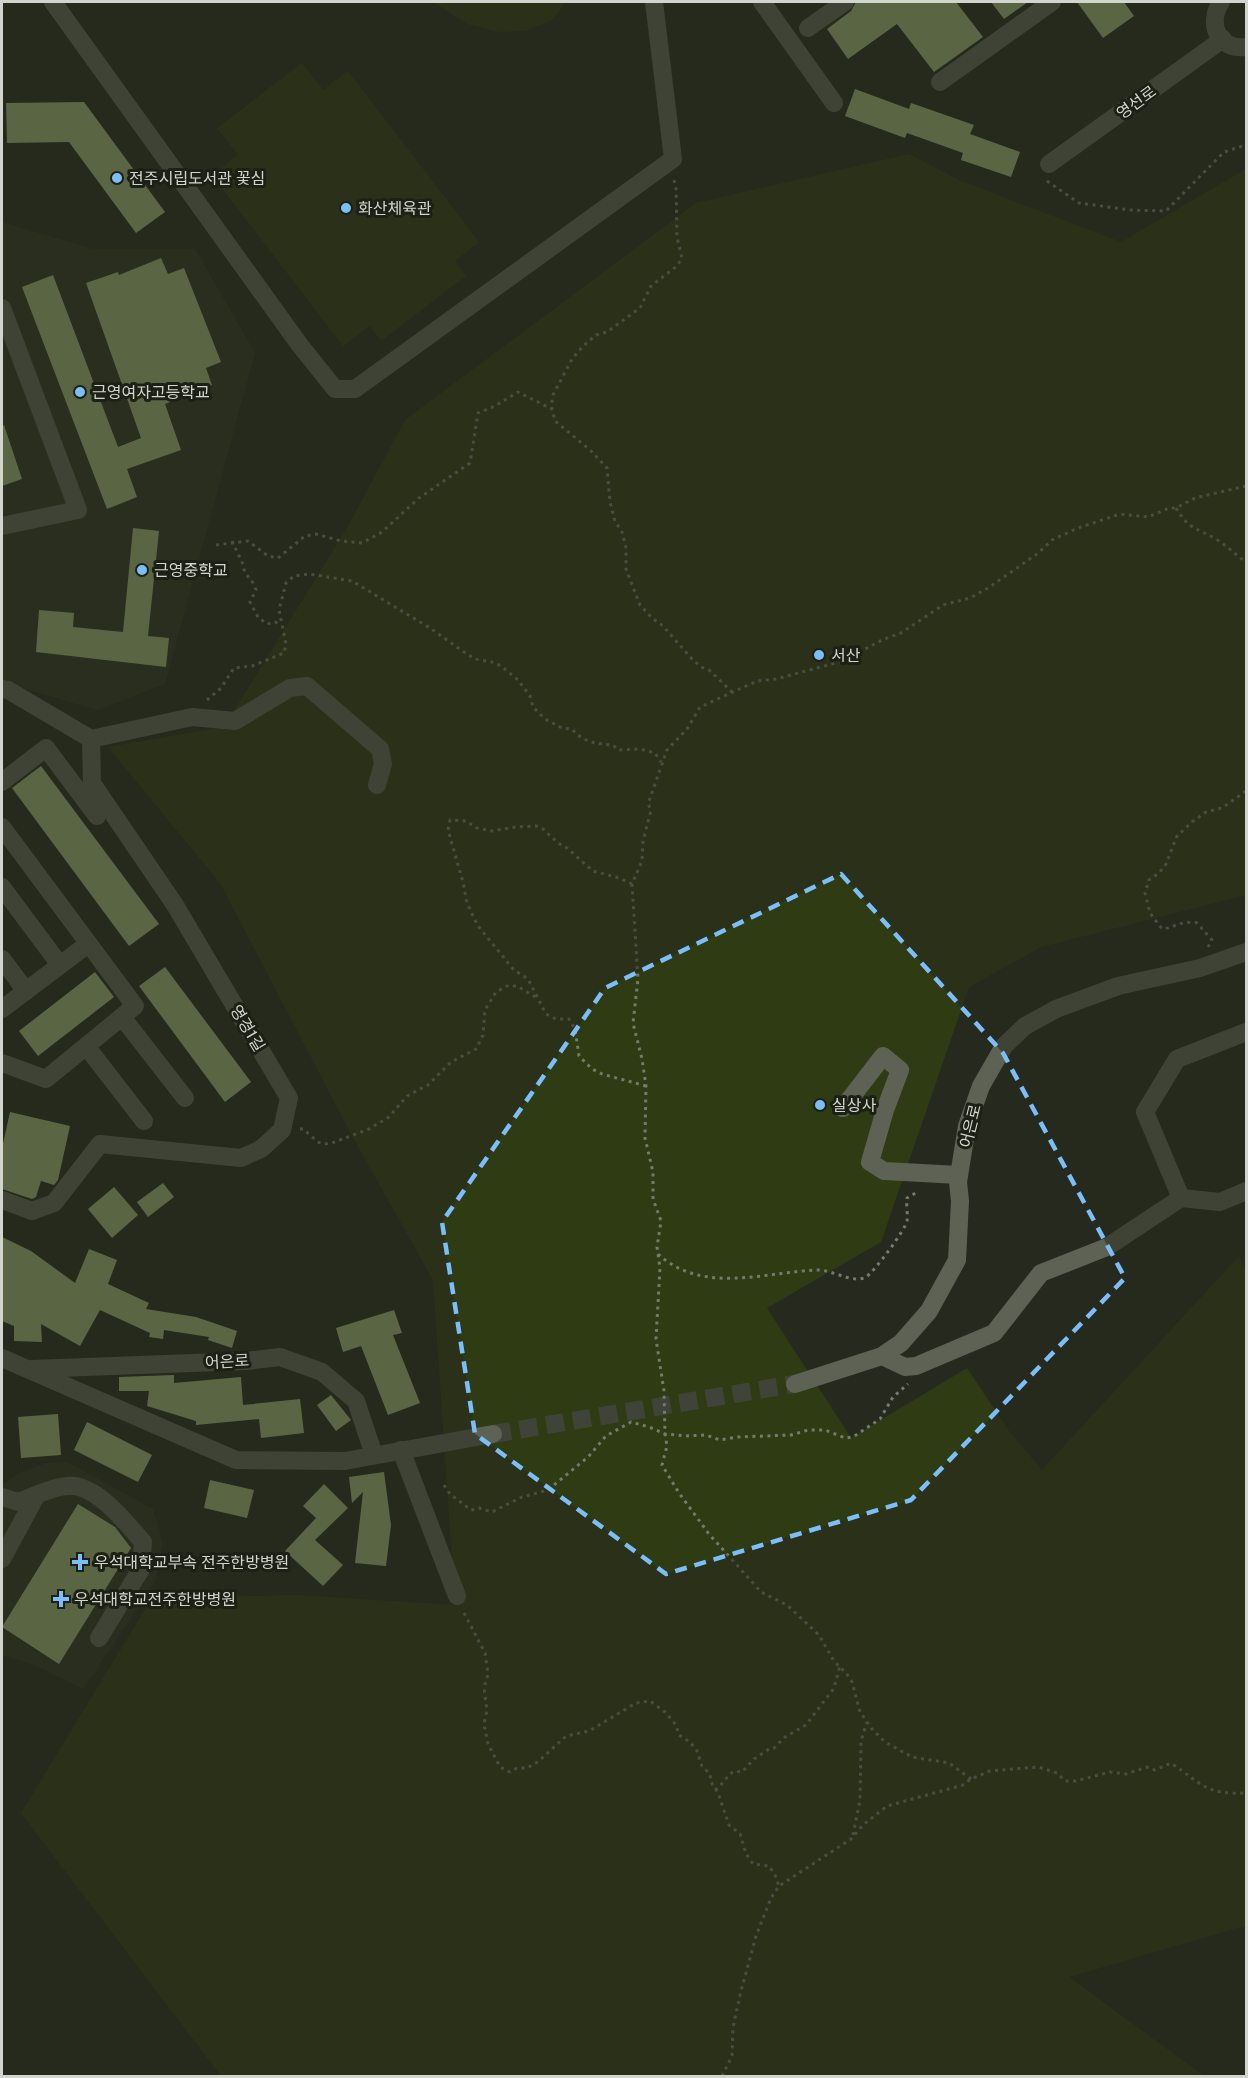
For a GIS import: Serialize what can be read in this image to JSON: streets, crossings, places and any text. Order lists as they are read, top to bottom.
{
  "streets": {
    "street": ["영선로", "영경1길", "어은로"]
  },
  "places": {
    "other": [
      "전주시립도서관 꽃심",
      "화산체육관",
      "근영여자고등학교",
      "근영중학교",
      "서산",
      "실상사"
    ],
    "health": ["우석대학교부속 전주한방병원", "우석대학교전주한방병원"]
  }
}
